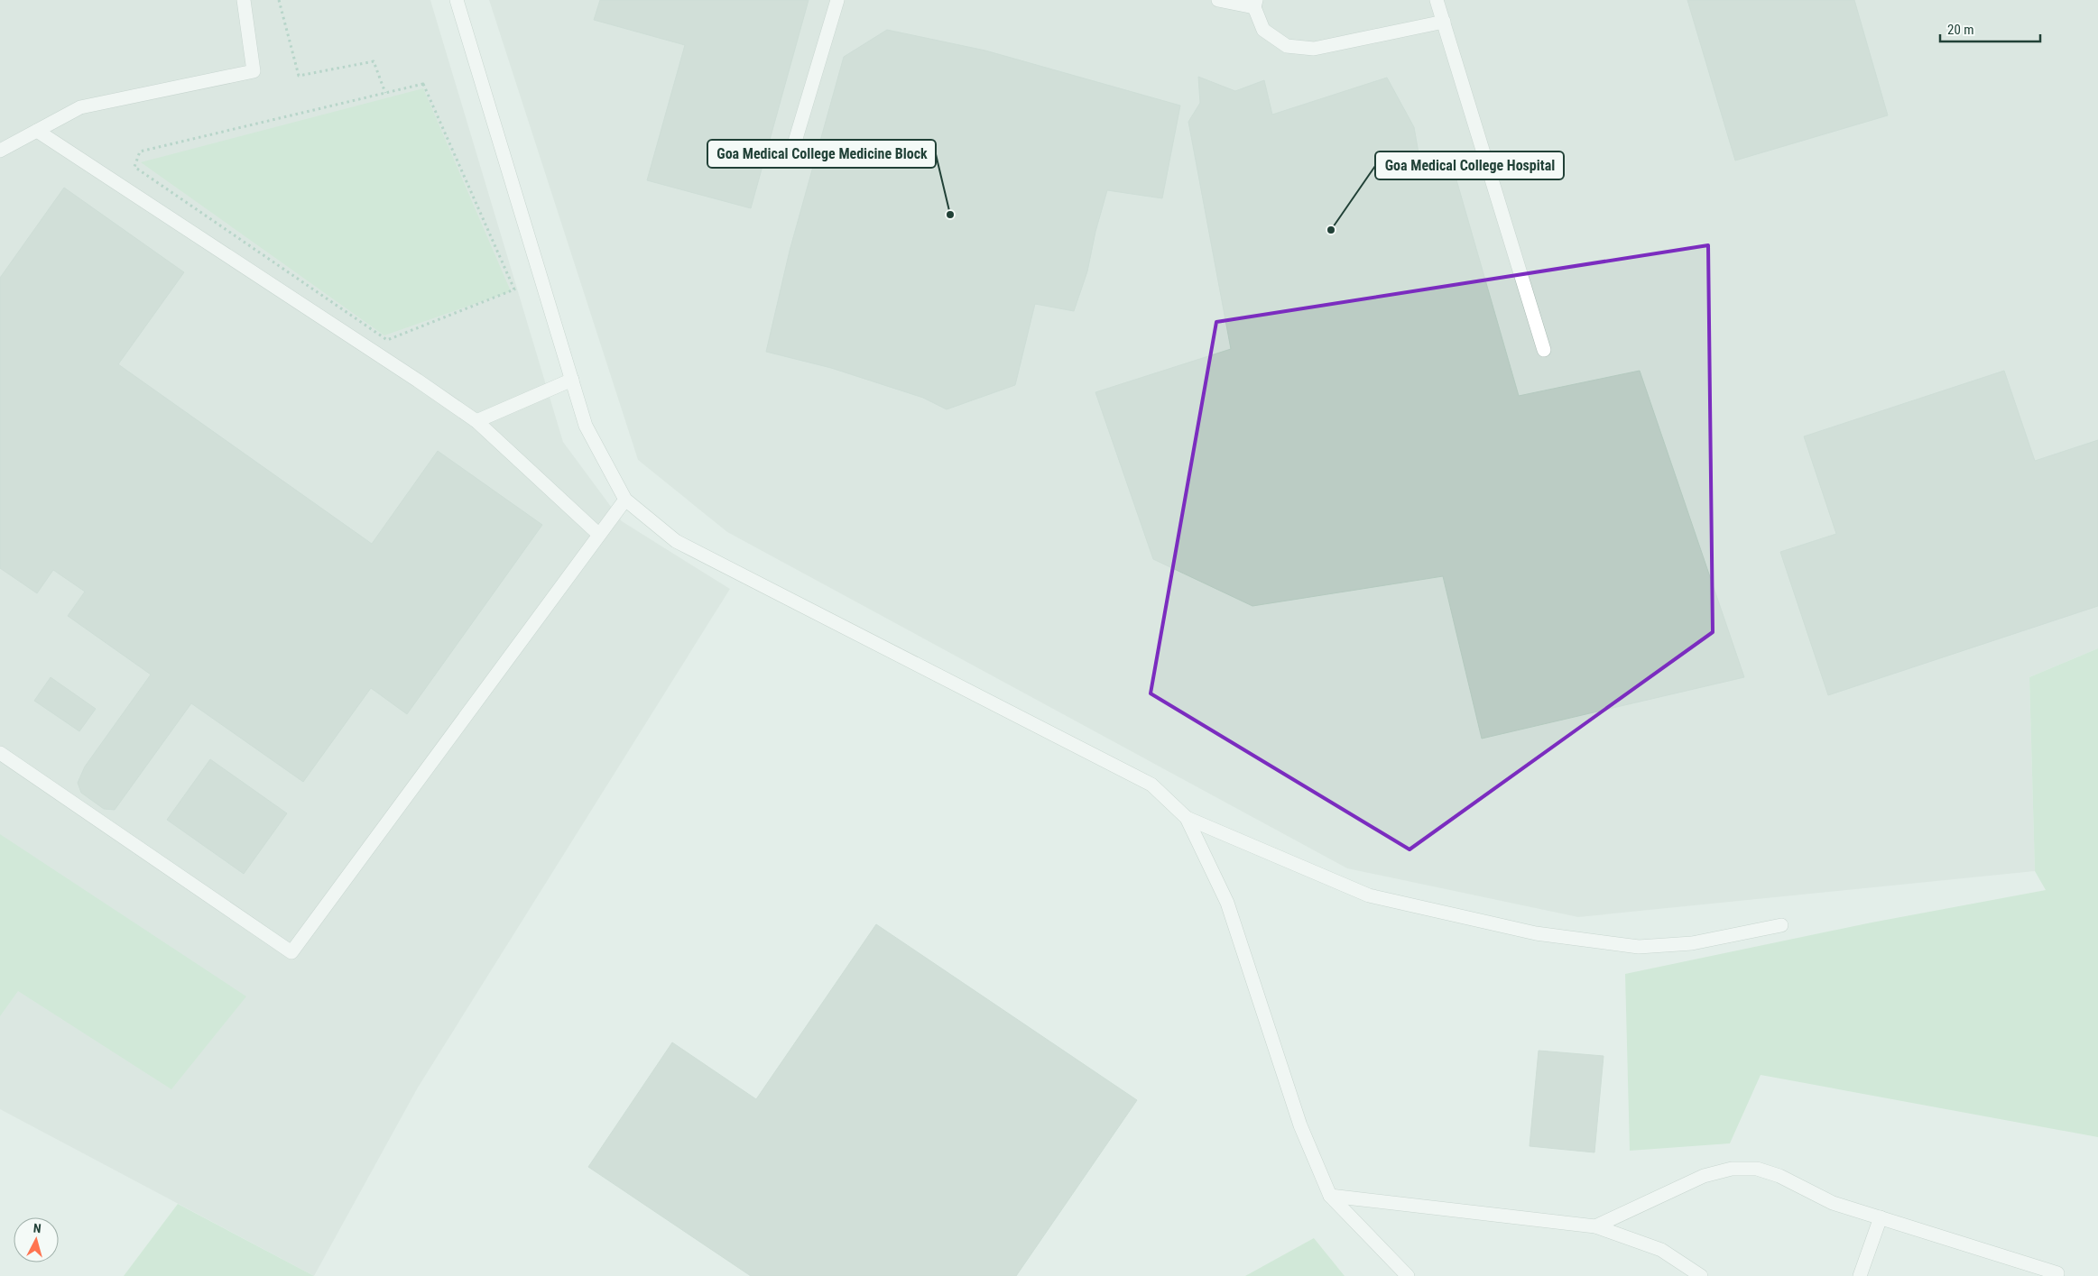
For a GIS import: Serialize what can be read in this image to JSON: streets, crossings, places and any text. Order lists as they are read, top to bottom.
{
  "places": ["Goa Medical College Medicine Block", "Goa Medical College Hospital"],
  "scale_bar": "20 m",
  "north": "top"
}
